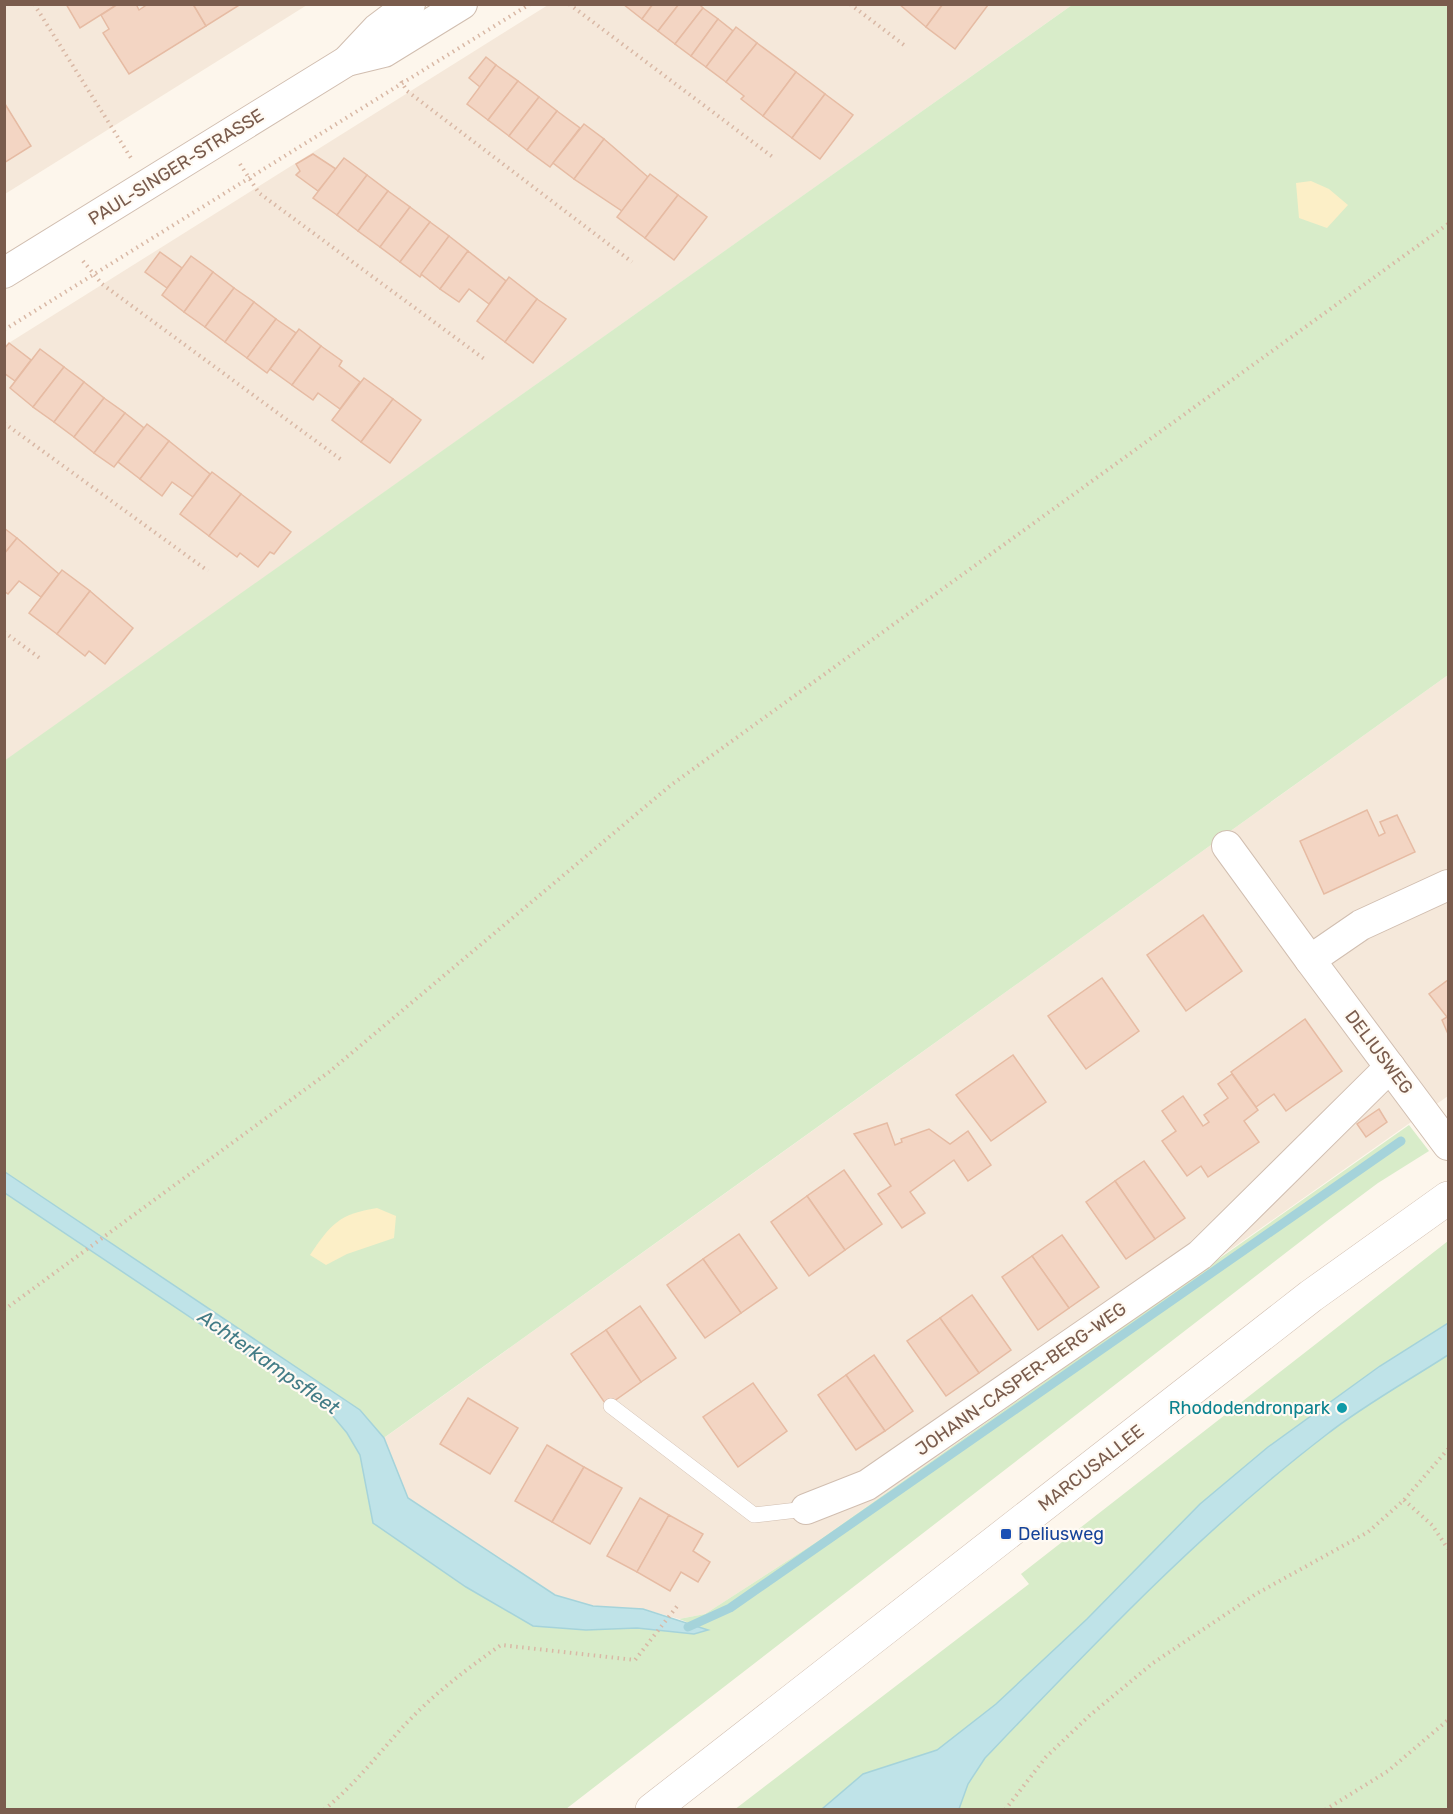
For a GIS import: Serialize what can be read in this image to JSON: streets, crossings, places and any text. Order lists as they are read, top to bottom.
{
  "streets": {
    "street": [
      "PAUL-SINGER-STRASSE",
      "DELIUSWEG",
      "JOHANN-CASPER-BERG-WEG",
      "MARCUSALLEE"
    ]
  },
  "crossings": [
    ["DELIUSWEG", "JOHANN-CASPER-BERG-WEG"]
  ],
  "water": ["Achterkampsfleet"],
  "places": {
    "other": ["Rhododendronpark"],
    "transit": ["Deliusweg"]
  }
}
